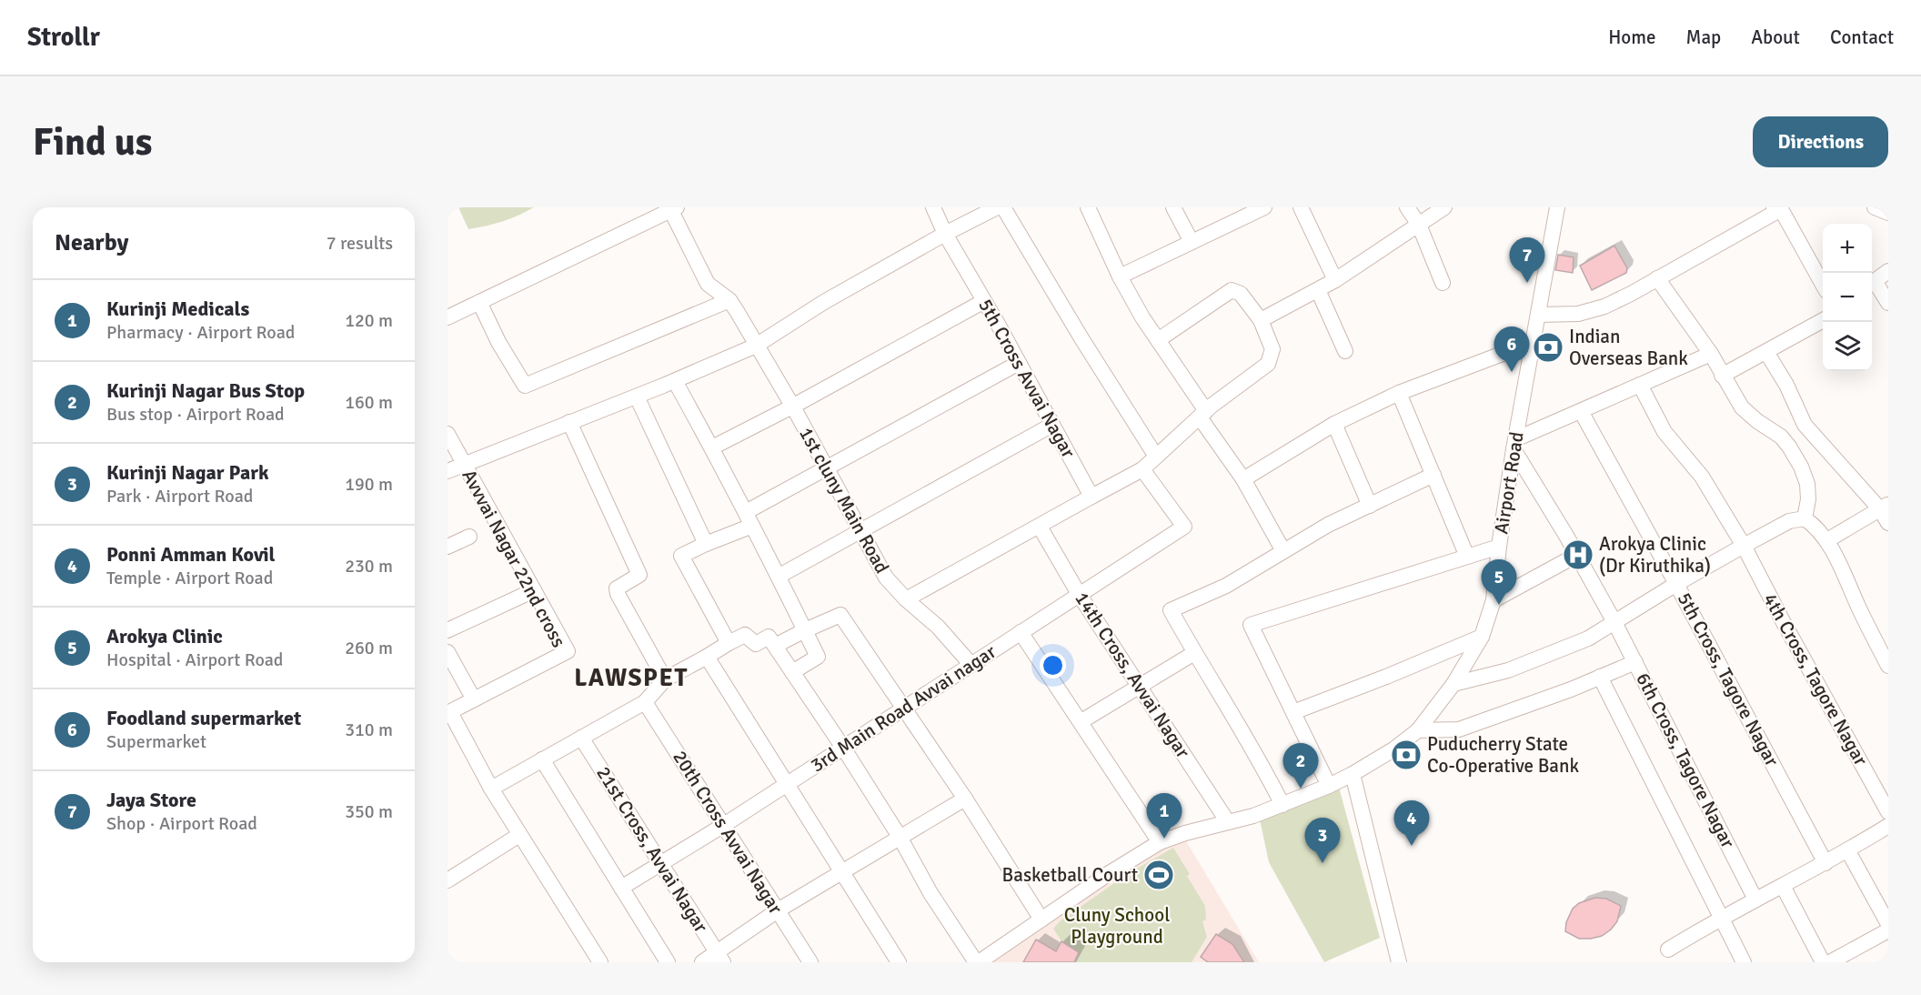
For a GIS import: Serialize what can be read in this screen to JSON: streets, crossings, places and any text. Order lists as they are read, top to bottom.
{
  "streets": {
    "street": [
      "5th Cross Avvai Nagar",
      "Airport Road",
      "1st cluny Main Road",
      "Avvvai Nagar 22nd cross",
      "14th Cross, Avvai Nagar",
      "5th Cross, Tagore Nagar",
      "4th Cross, Tagore Nagar",
      "3rd Main Road Avvai nagar",
      "6th Cross, Tagore Nagar",
      "20th Cross Avvai Nagar",
      "21st Cross, Avvai Nagar"
    ]
  },
  "crossings": [
    ["Airport Road", "14th Cross, Avvai Nagar"],
    ["Airport Road", "6th Cross, Tagore Nagar"],
    ["1st cluny Main Road", "3rd Main Road Avvai nagar"],
    ["14th Cross, Avvai Nagar", "3rd Main Road Avvai nagar"],
    ["3rd Main Road Avvai nagar", "20th Cross Avvai Nagar"],
    ["3rd Main Road Avvai nagar", "21st Cross, Avvai Nagar"]
  ],
  "districts": ["LAWSPET"],
  "parks": ["Cluny School Playground"],
  "places": {
    "bank": ["Indian Overseas Bank", "Puducherry State Co-Operative Bank"],
    "hospital": ["Arokya Clinic (Dr Kiruthika)"],
    "sports": ["Basketball Court"]
  },
  "page": {
    "header": "Strollr",
    "nav": [
      "Home",
      "Map",
      "About",
      "Contact"
    ],
    "buttons": "Directions",
    "title": "Find us",
    "heading": ["Nearby", "7 results"],
    "map_buttons": ["+", "−"],
    "pins": [
      "7",
      "6",
      "5",
      "2",
      "1",
      "4",
      "3"
    ],
    "list": [
      {
        "mark": "1",
        "name": "Kurinji Medicals",
        "note": "Pharmacy · Airport Road",
        "value": "120 m"
      },
      {
        "mark": "2",
        "name": "Kurinji Nagar Bus Stop",
        "note": "Bus stop · Airport Road",
        "value": "160 m"
      },
      {
        "mark": "3",
        "name": "Kurinji Nagar Park",
        "note": "Park · Airport Road",
        "value": "190 m"
      },
      {
        "mark": "4",
        "name": "Ponni Amman Kovil",
        "note": "Temple · Airport Road",
        "value": "230 m"
      },
      {
        "mark": "5",
        "name": "Arokya Clinic",
        "note": "Hospital · Airport Road",
        "value": "260 m"
      },
      {
        "mark": "6",
        "name": "Foodland supermarket",
        "note": "Supermarket",
        "value": "310 m"
      },
      {
        "mark": "7",
        "name": "Jaya Store",
        "note": "Shop · Airport Road",
        "value": "350 m"
      }
    ]
  }
}
